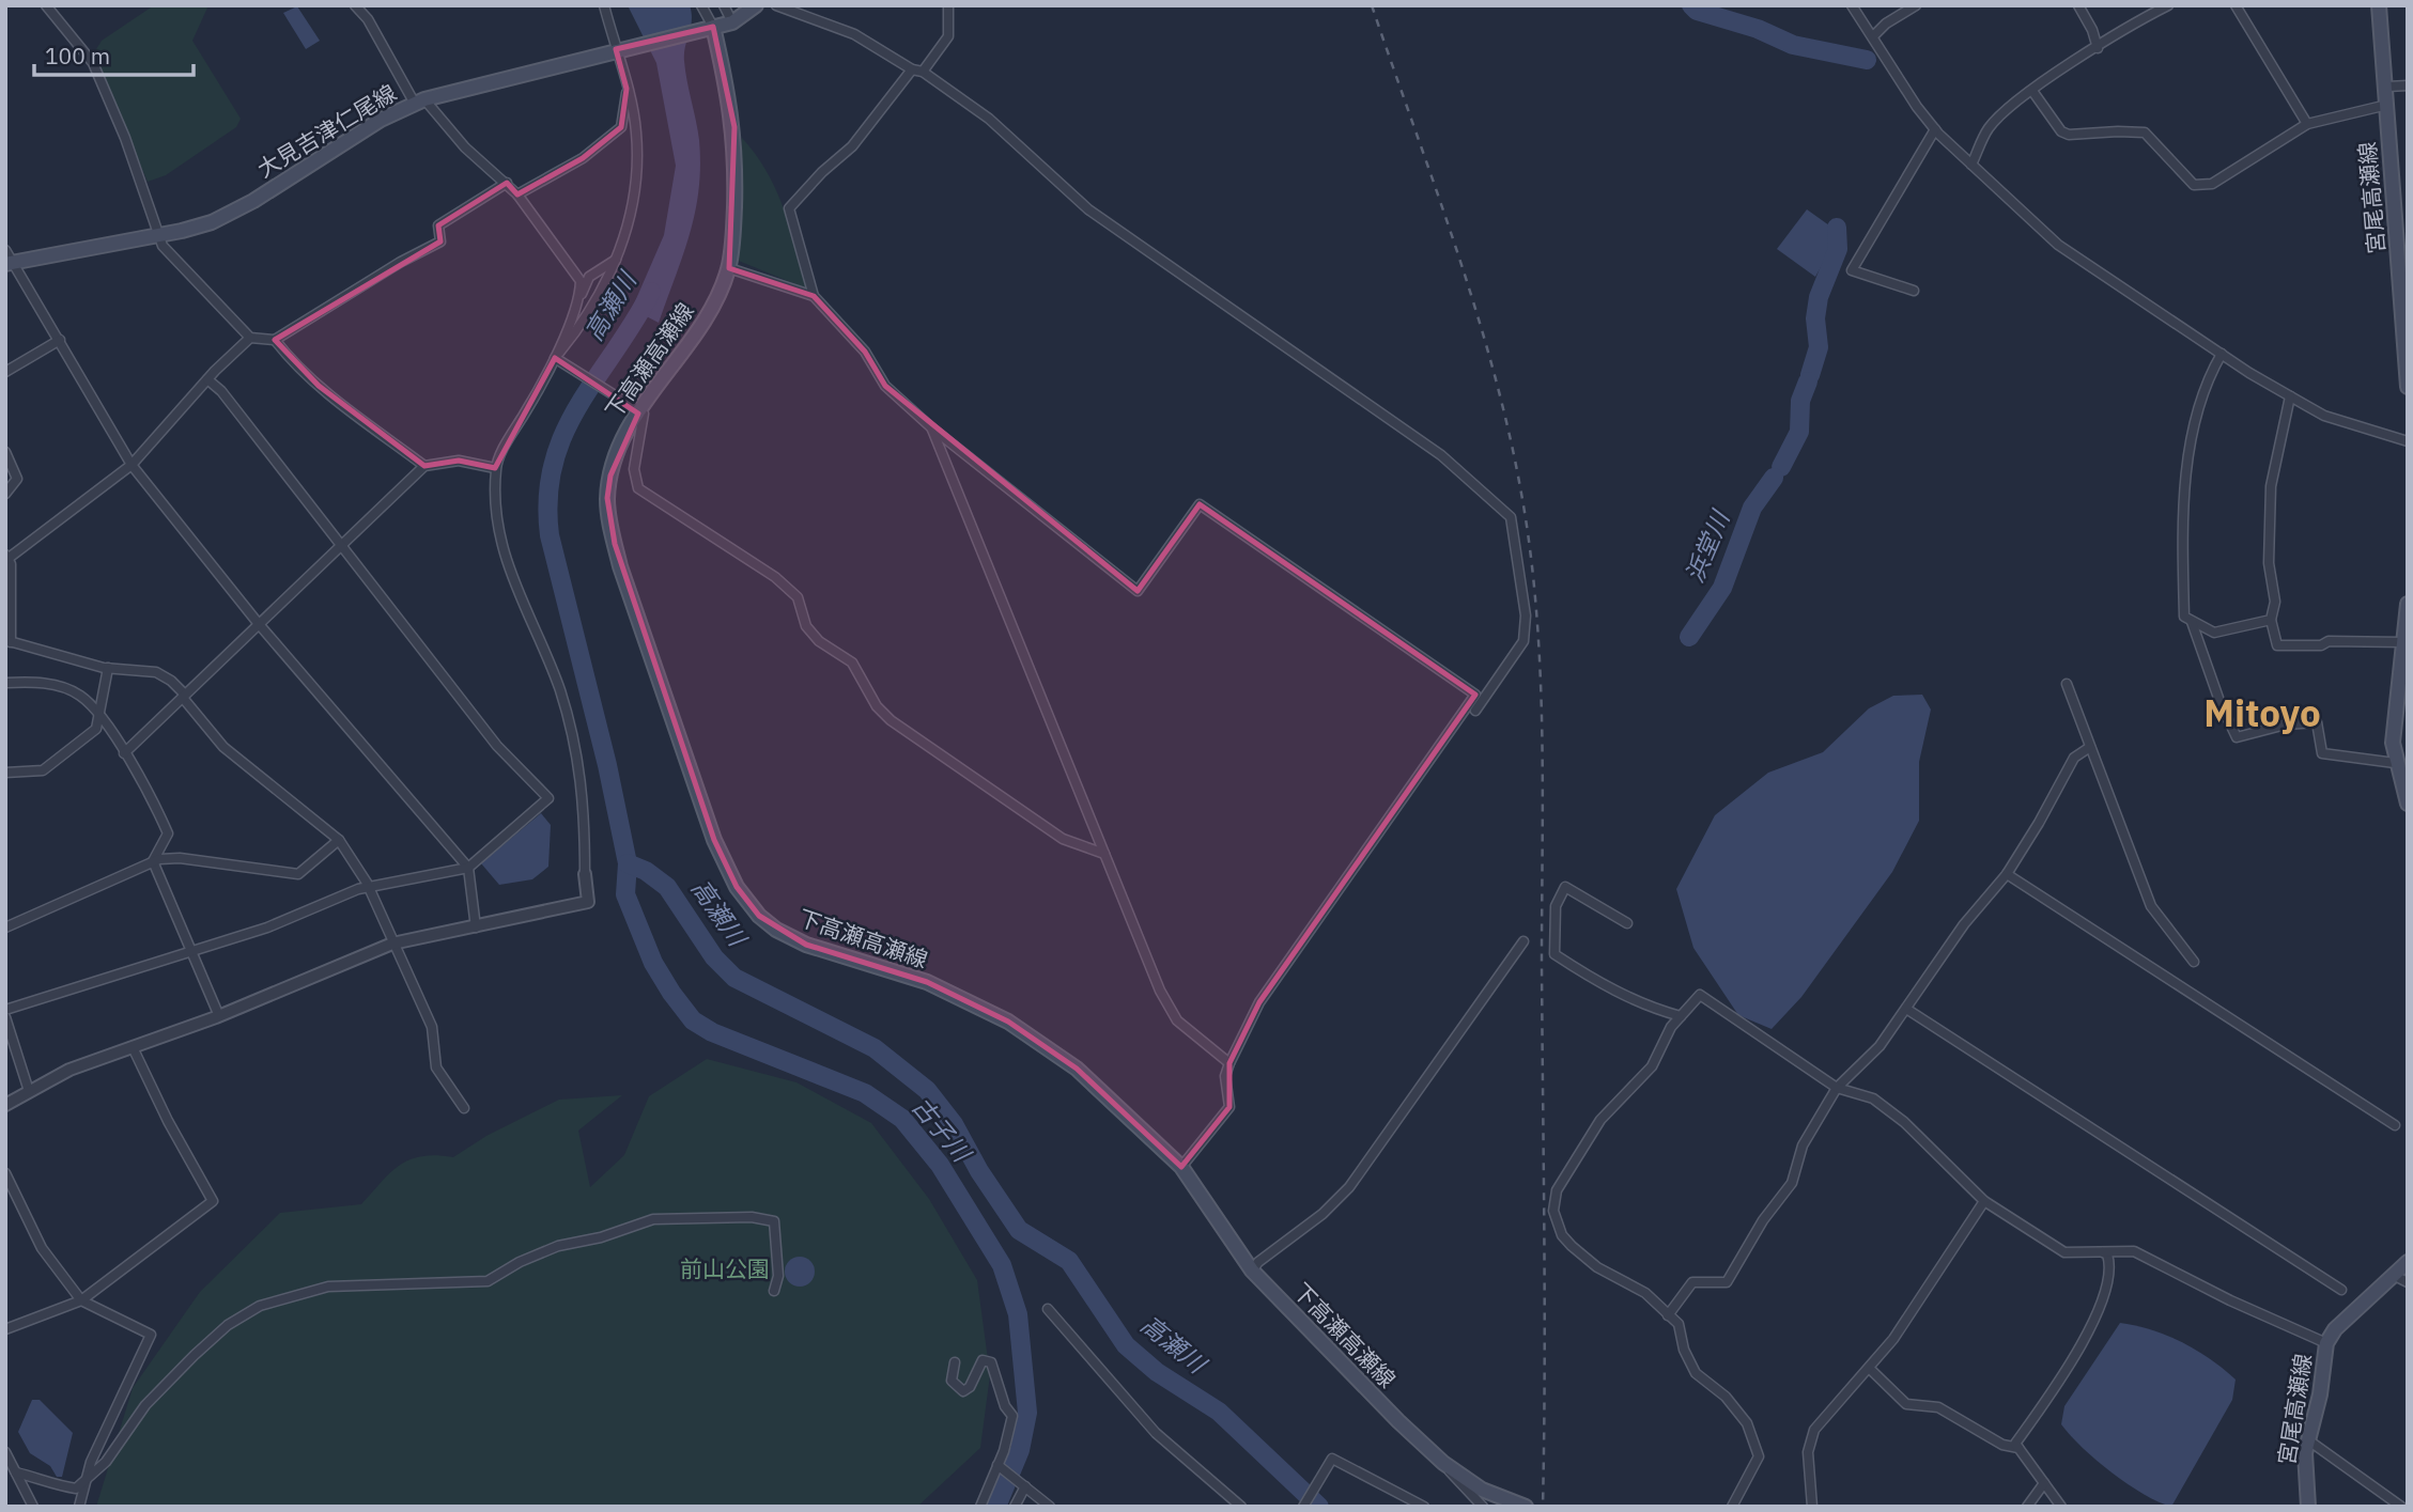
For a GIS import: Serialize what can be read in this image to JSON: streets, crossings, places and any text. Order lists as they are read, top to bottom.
{
  "streets": {
    "main road": ["大見吉津仁尾線", "宮尾高瀬線", "下高瀬高瀬線"]
  },
  "crossings": [
    ["大見吉津仁尾線", "下高瀬高瀬線"]
  ],
  "districts": ["Mitoyo"],
  "water": ["高瀬川", "浜堂川", "古子川"],
  "parks": ["前山公園"],
  "scale_bar": "100 m"
}
